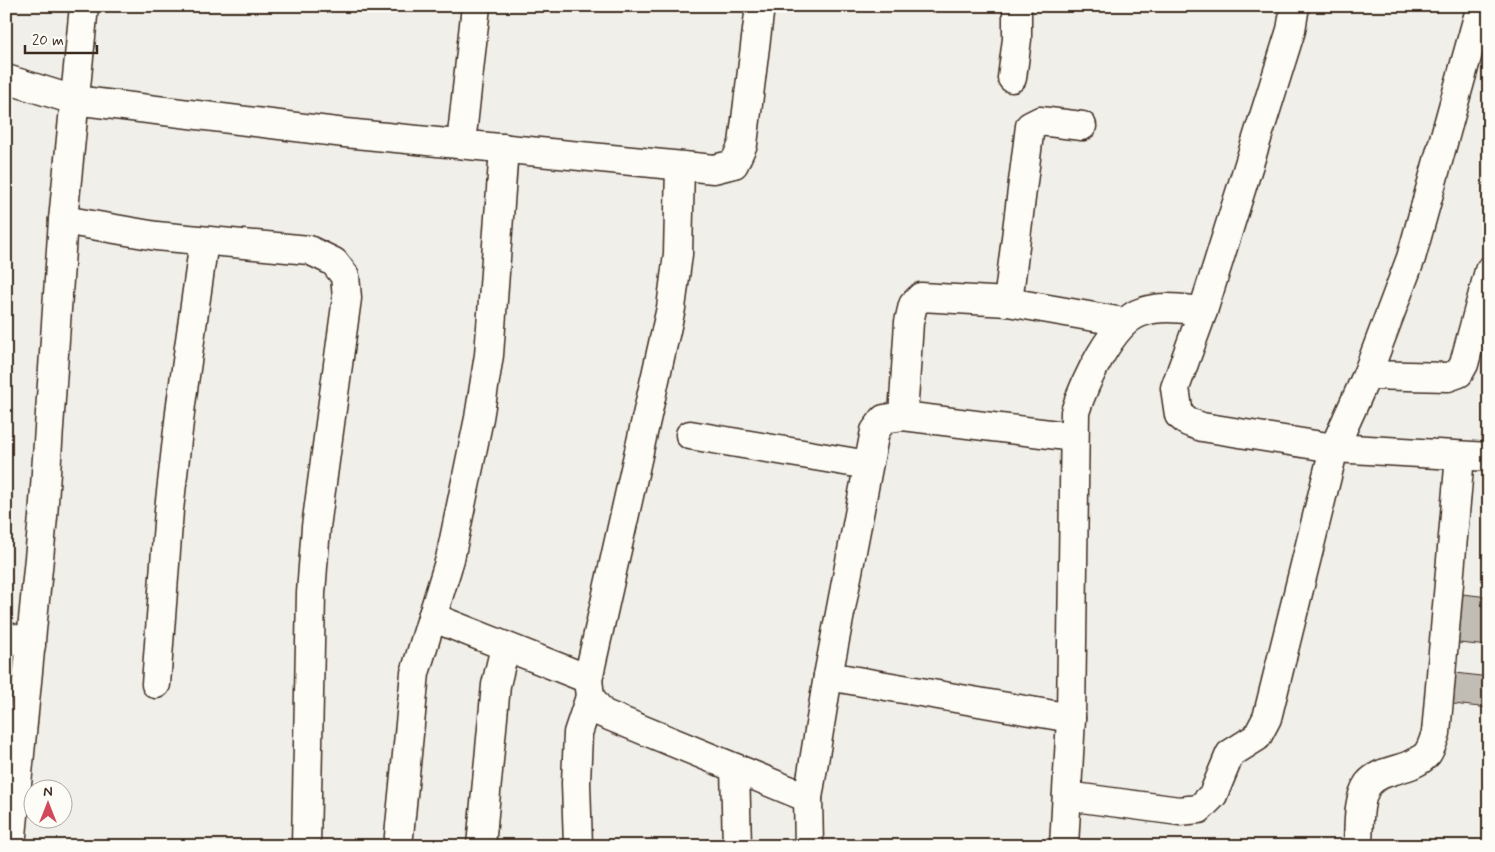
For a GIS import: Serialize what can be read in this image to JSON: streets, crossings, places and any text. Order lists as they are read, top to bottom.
{
  "scale_bar": "20 m",
  "north": "top"
}
